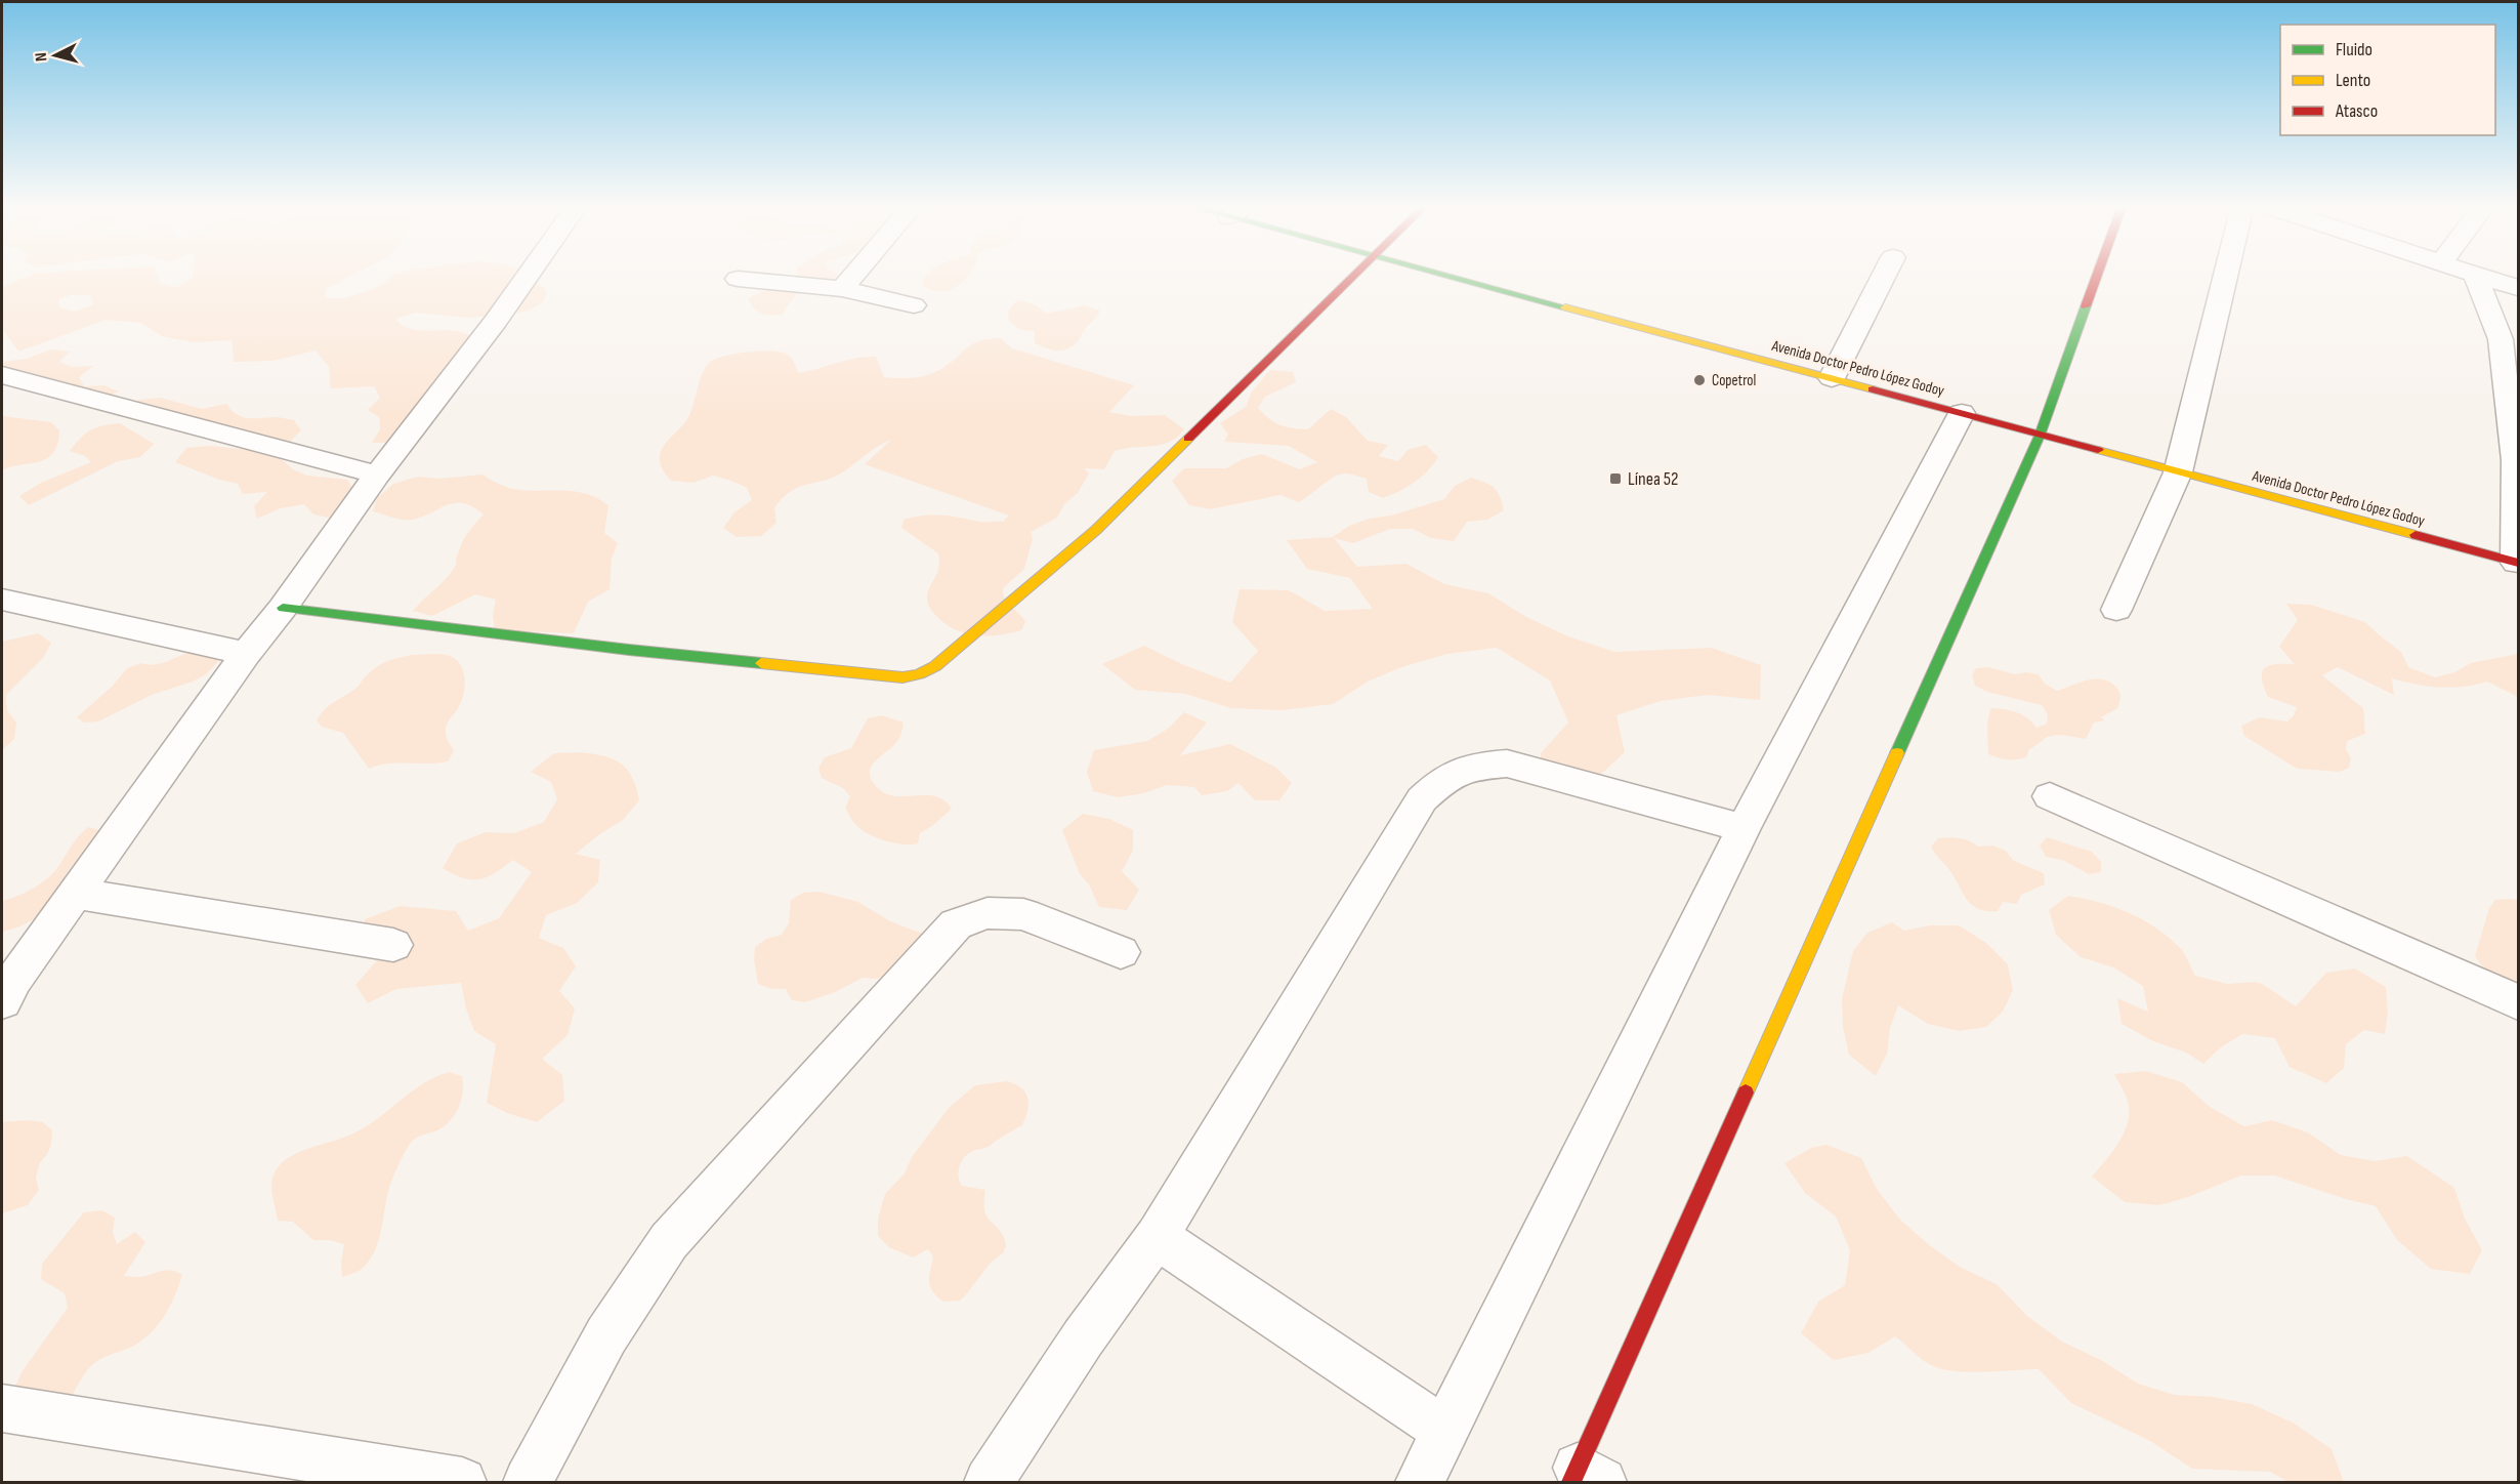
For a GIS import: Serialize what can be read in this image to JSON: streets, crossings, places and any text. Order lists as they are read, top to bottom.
{
  "streets": {
    "street": ["Avenida Doctor Pedro López Godoy"]
  },
  "places": {
    "other": ["Copetrol"],
    "transit": ["Línea 52"]
  },
  "legend": ["Fluido", "Lento", "Atasco"],
  "north": "left"
}
